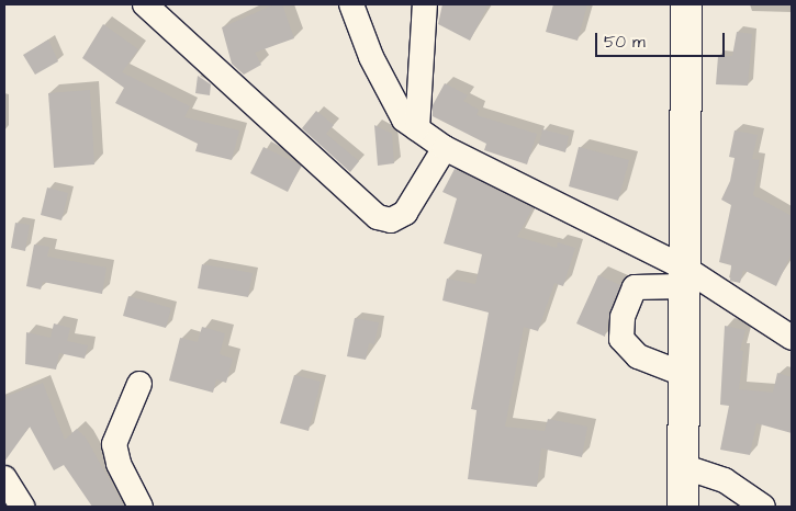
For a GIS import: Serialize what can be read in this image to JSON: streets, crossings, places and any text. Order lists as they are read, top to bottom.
{
  "scale_bar": "50 m"
}
